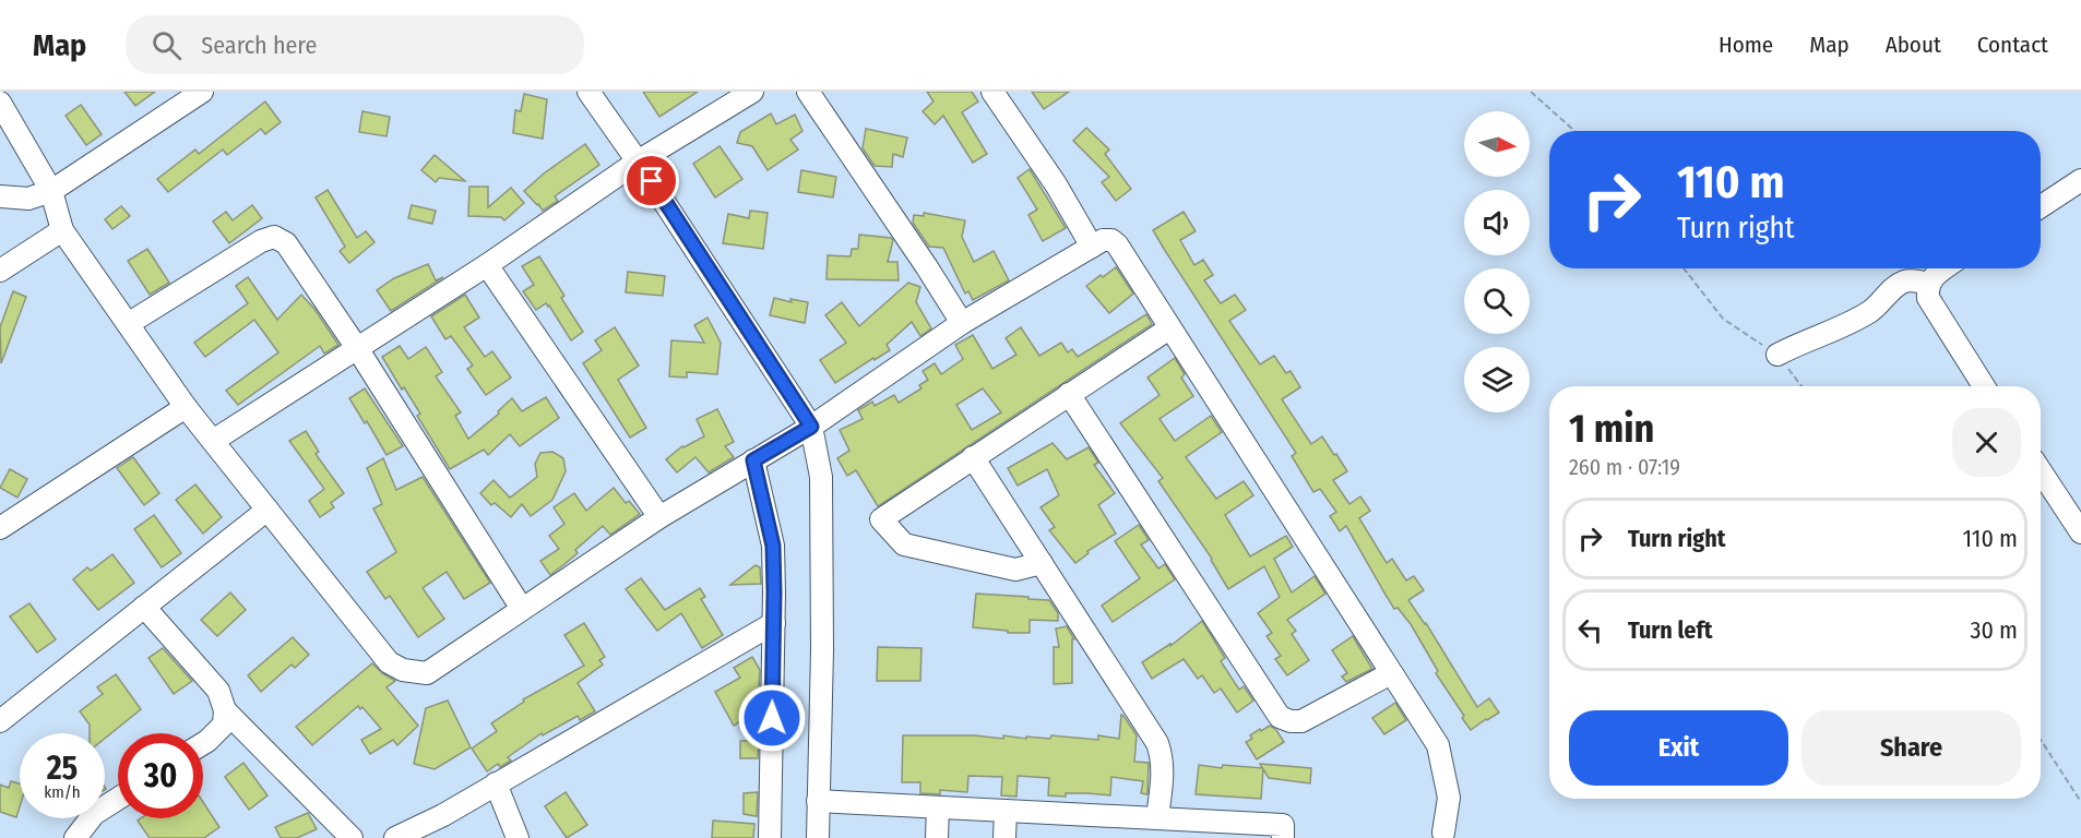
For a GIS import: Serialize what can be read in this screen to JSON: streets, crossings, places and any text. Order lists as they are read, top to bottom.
{
  "north": "right",
  "page": {
    "header": "Map",
    "search": "Search here",
    "nav": [
      "Home",
      "Map",
      "About",
      "Contact"
    ],
    "turn": ["110 m", "Turn right"],
    "heading": ["1 min", "260 m · 07:19"],
    "list": [
      {
        "name": "Turn right",
        "value": "110 m"
      },
      {
        "name": "Turn left",
        "value": "30 m"
      }
    ],
    "buttons": ["Exit", "Share"],
    "speed": "25 km/h",
    "limit": "30"
  }
}
